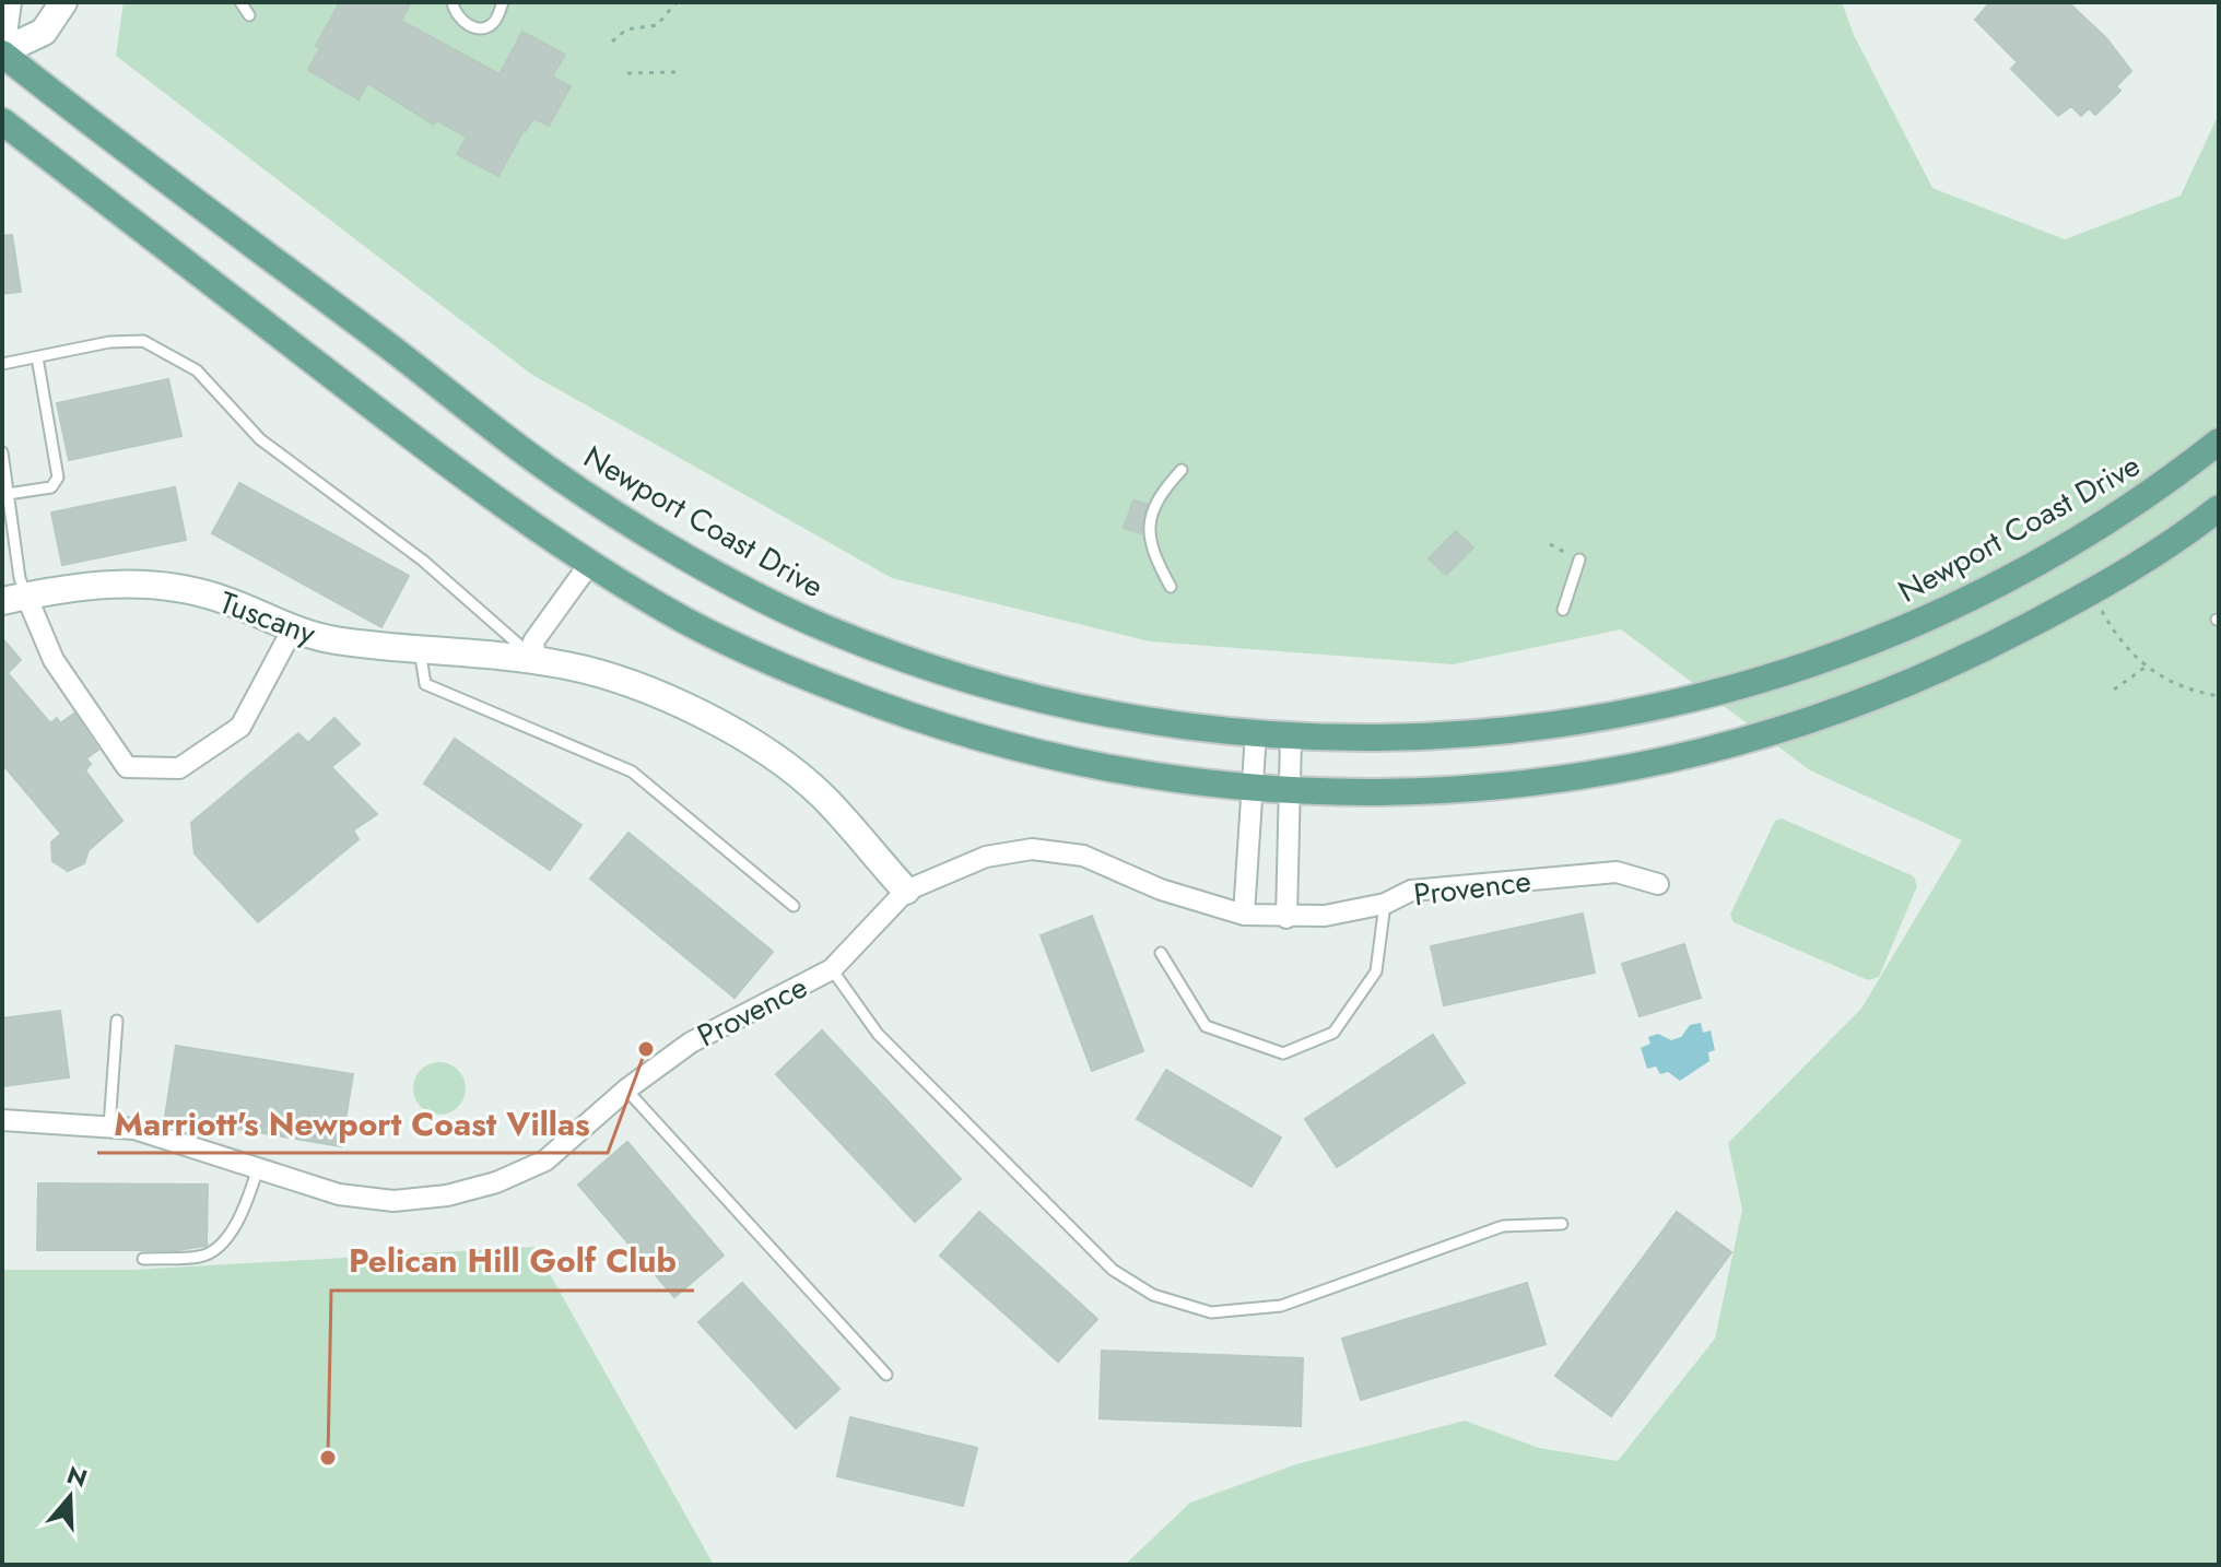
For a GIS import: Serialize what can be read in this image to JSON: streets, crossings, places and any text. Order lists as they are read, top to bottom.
{
  "streets": {
    "main road": ["Newport Coast Drive"],
    "street": ["Tuscany", "Provence"]
  },
  "crossings": [
    ["Tuscany", "Provence"]
  ],
  "places": ["Marriott's Newport Coast Villas", "Pelican Hill Golf Club"],
  "north": "top"
}
